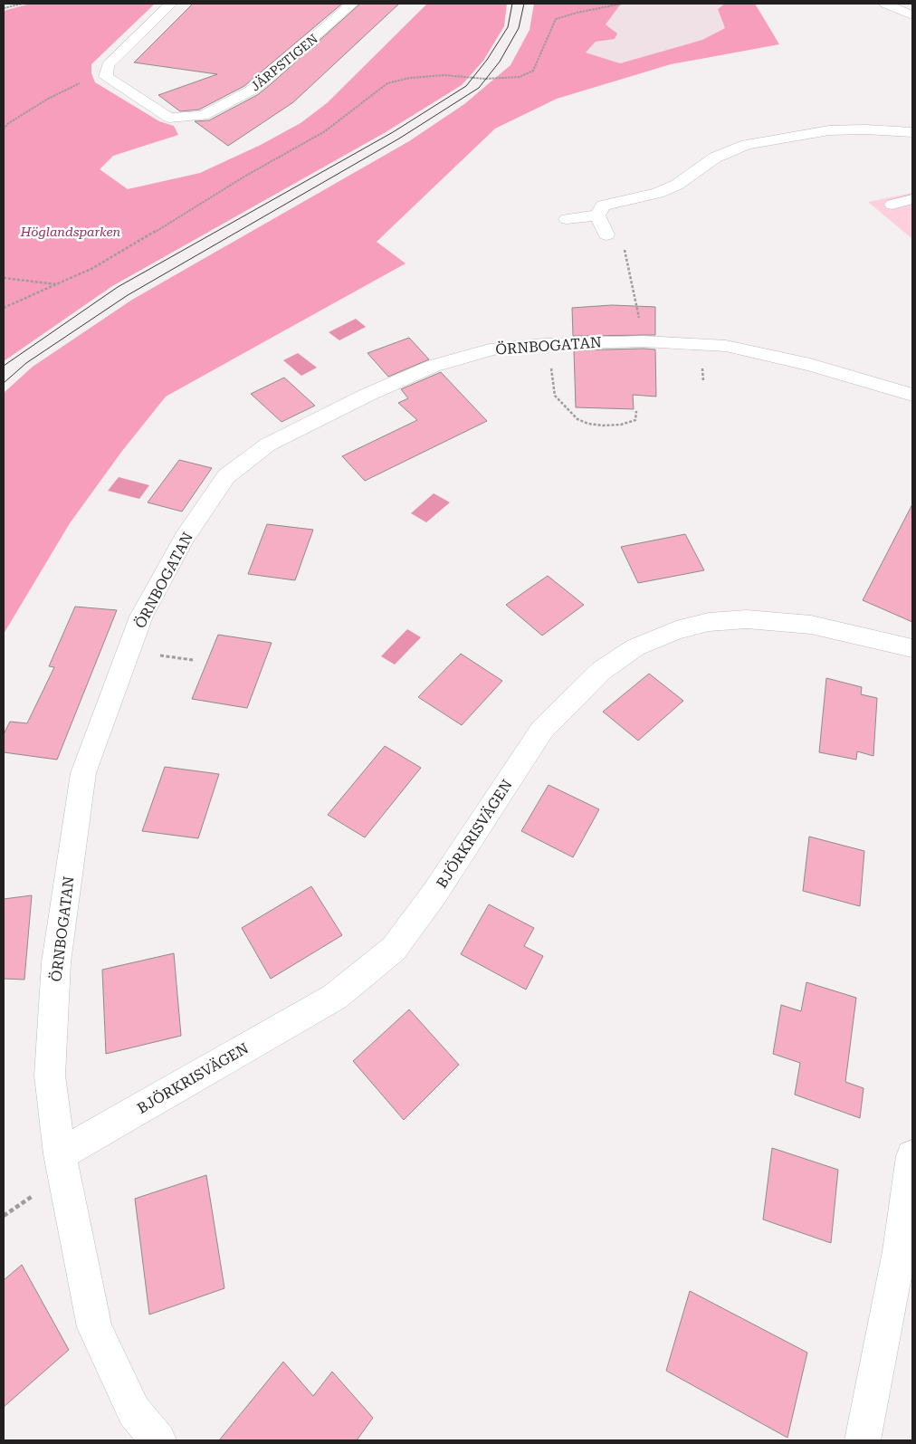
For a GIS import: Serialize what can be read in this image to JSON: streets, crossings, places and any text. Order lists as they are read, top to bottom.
{
  "streets": {
    "street": ["JÄRPSTIGEN", "ÖRNBOGATAN", "BJÖRKRISVÄGEN"]
  },
  "crossings": [
    ["ÖRNBOGATAN", "BJÖRKRISVÄGEN"]
  ],
  "parks": ["Höglandsparken"]
}
